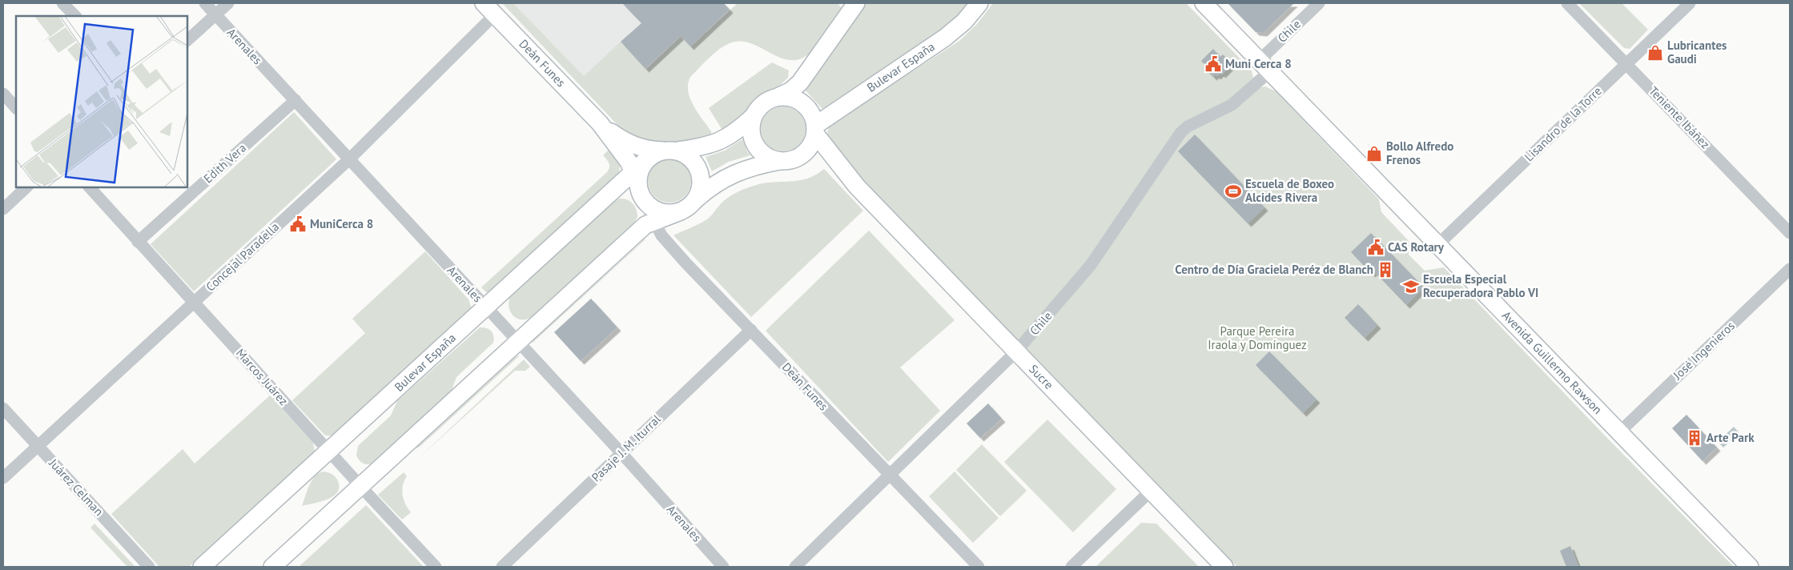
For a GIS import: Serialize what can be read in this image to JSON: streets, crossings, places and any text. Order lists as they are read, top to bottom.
{
  "streets": {
    "main road": [
      "Deán Funes",
      "Bulevar España",
      "Avenida Guillermo Rawson",
      "Sucre"
    ],
    "street": [
      "Chile",
      "Arenales",
      "Teniente Ibáñez",
      "Lisandro de la Torre",
      "Edith Vera",
      "Concejal Paradella",
      "José Ingenieros",
      "Marcos Juárez",
      "Pasaje J. M. Iturral",
      "Juárez Celman"
    ]
  },
  "crossings": [
    ["Chile", "Deán Funes"],
    ["Chile", "Avenida Guillermo Rawson"],
    ["Chile", "Sucre"],
    ["Arenales", "Bulevar España"],
    ["Arenales", "Edith Vera"],
    ["Arenales", "Concejal Paradella"],
    ["Arenales", "Pasaje J. M. Iturral"],
    ["Deán Funes", "Bulevar España"],
    ["Deán Funes", "Concejal Paradella"],
    ["Deán Funes", "Pasaje J. M. Iturral"],
    ["Bulevar España", "Marcos Juárez"],
    ["Bulevar España", "Sucre"],
    ["Teniente Ibáñez", "Lisandro de la Torre"],
    ["Lisandro de la Torre", "Avenida Guillermo Rawson"],
    ["Edith Vera", "Marcos Juárez"],
    ["Concejal Paradella", "Marcos Juárez"],
    ["Concejal Paradella", "Juárez Celman"],
    ["José Ingenieros", "Avenida Guillermo Rawson"]
  ],
  "parks": ["Parque Pereira Iraola y Domínguez"],
  "places": {
    "shop": ["Lubricantes Gaudi", "Bollo Alfredo Frenos"],
    "public building": ["Muni Cerca 8", "MuniCerca 8", "CAS Rotary"],
    "sports": ["Escuela de Boxeo Alcides Rivera"],
    "building": ["Centro de Día Graciela Peréz de Blanch", "Arte Park"],
    "school or university": ["Escuela Especial Recuperadora Pablo VI"]
  }
}
